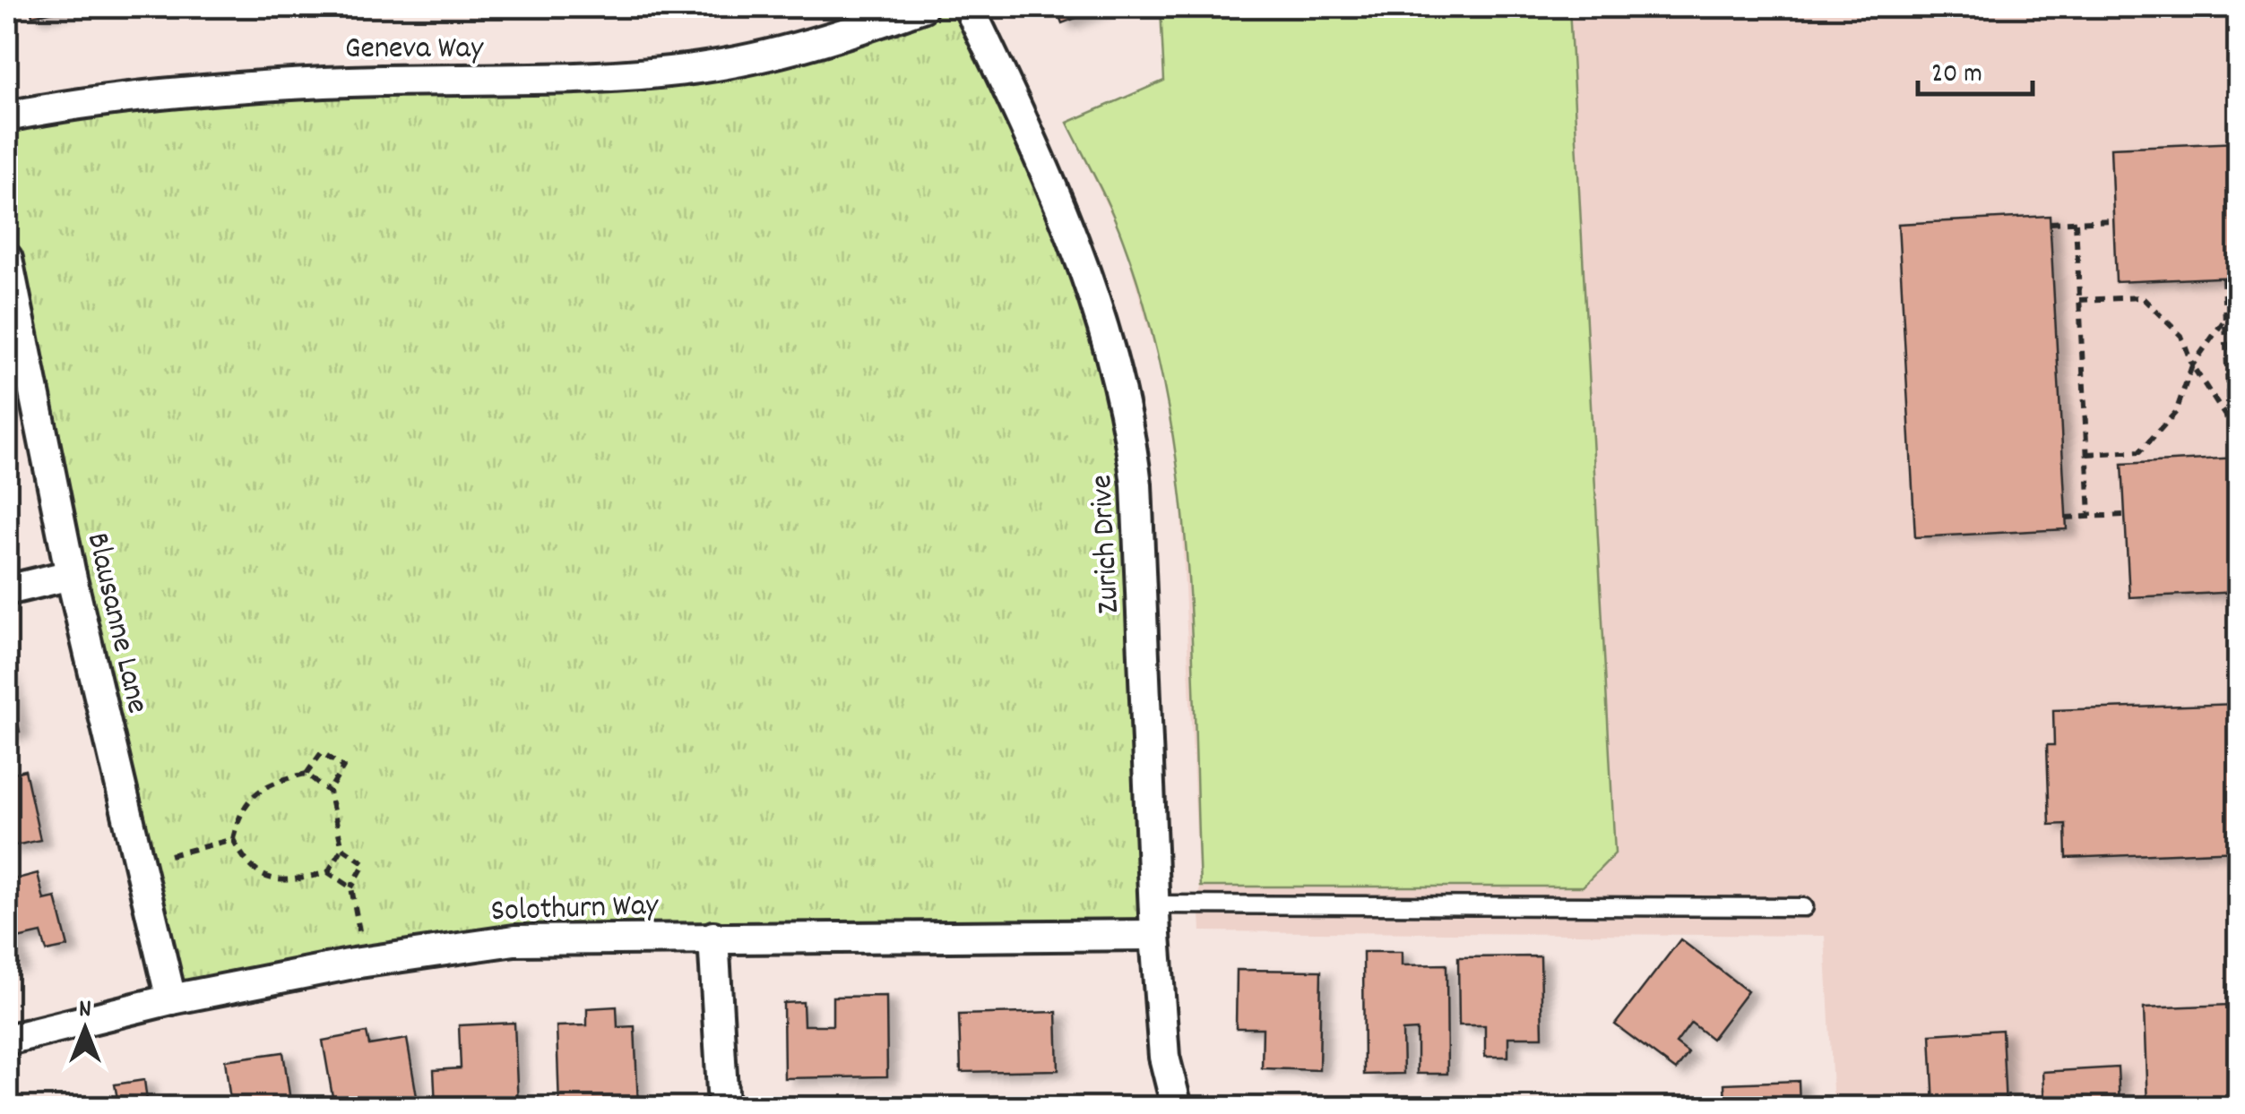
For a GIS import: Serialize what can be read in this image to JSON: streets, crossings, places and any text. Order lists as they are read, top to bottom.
{
  "streets": {
    "street": [
      "Geneva Way",
      "Zurich Drive",
      "Blausanne Lane",
      "Solothurn Way"
    ]
  },
  "crossings": [
    ["Zurich Drive", "Solothurn Way"],
    ["Blausanne Lane", "Solothurn Way"]
  ],
  "scale_bar": "20 m",
  "north": "top"
}
